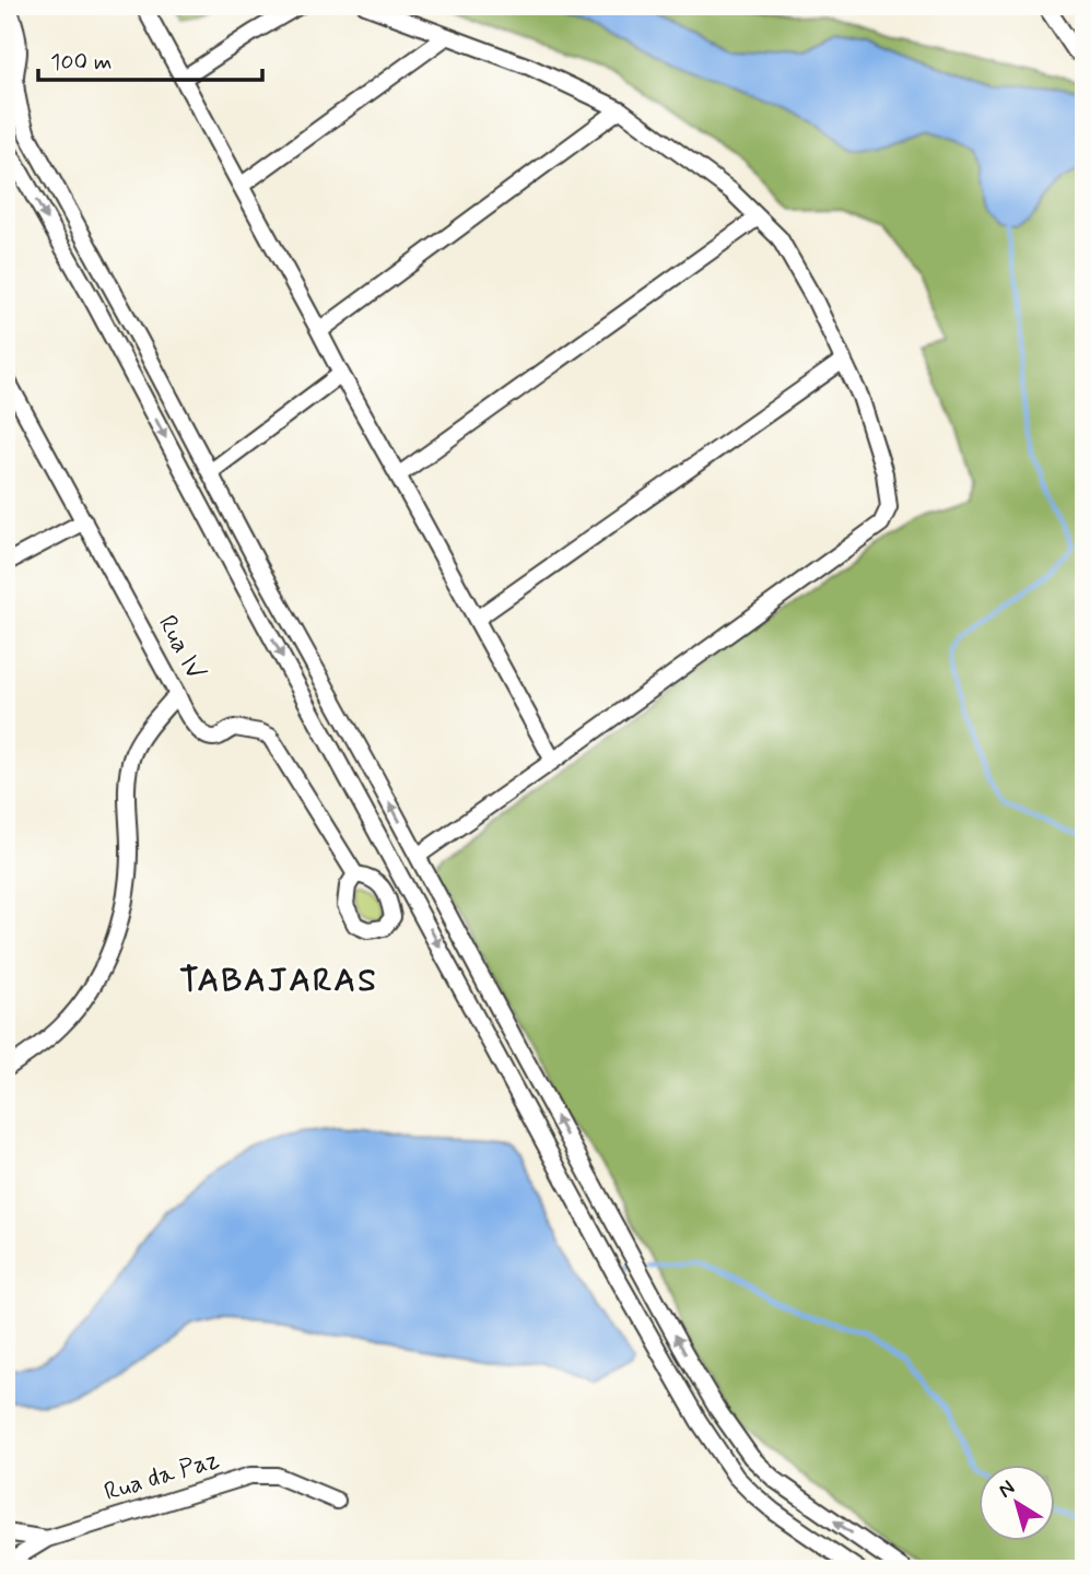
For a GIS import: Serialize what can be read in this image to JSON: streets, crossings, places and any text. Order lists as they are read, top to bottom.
{
  "streets": {
    "street": ["Rua IV", "Rua da Paz"]
  },
  "districts": ["TABAJARAS"],
  "scale_bar": "100 m",
  "north": "top left"
}
